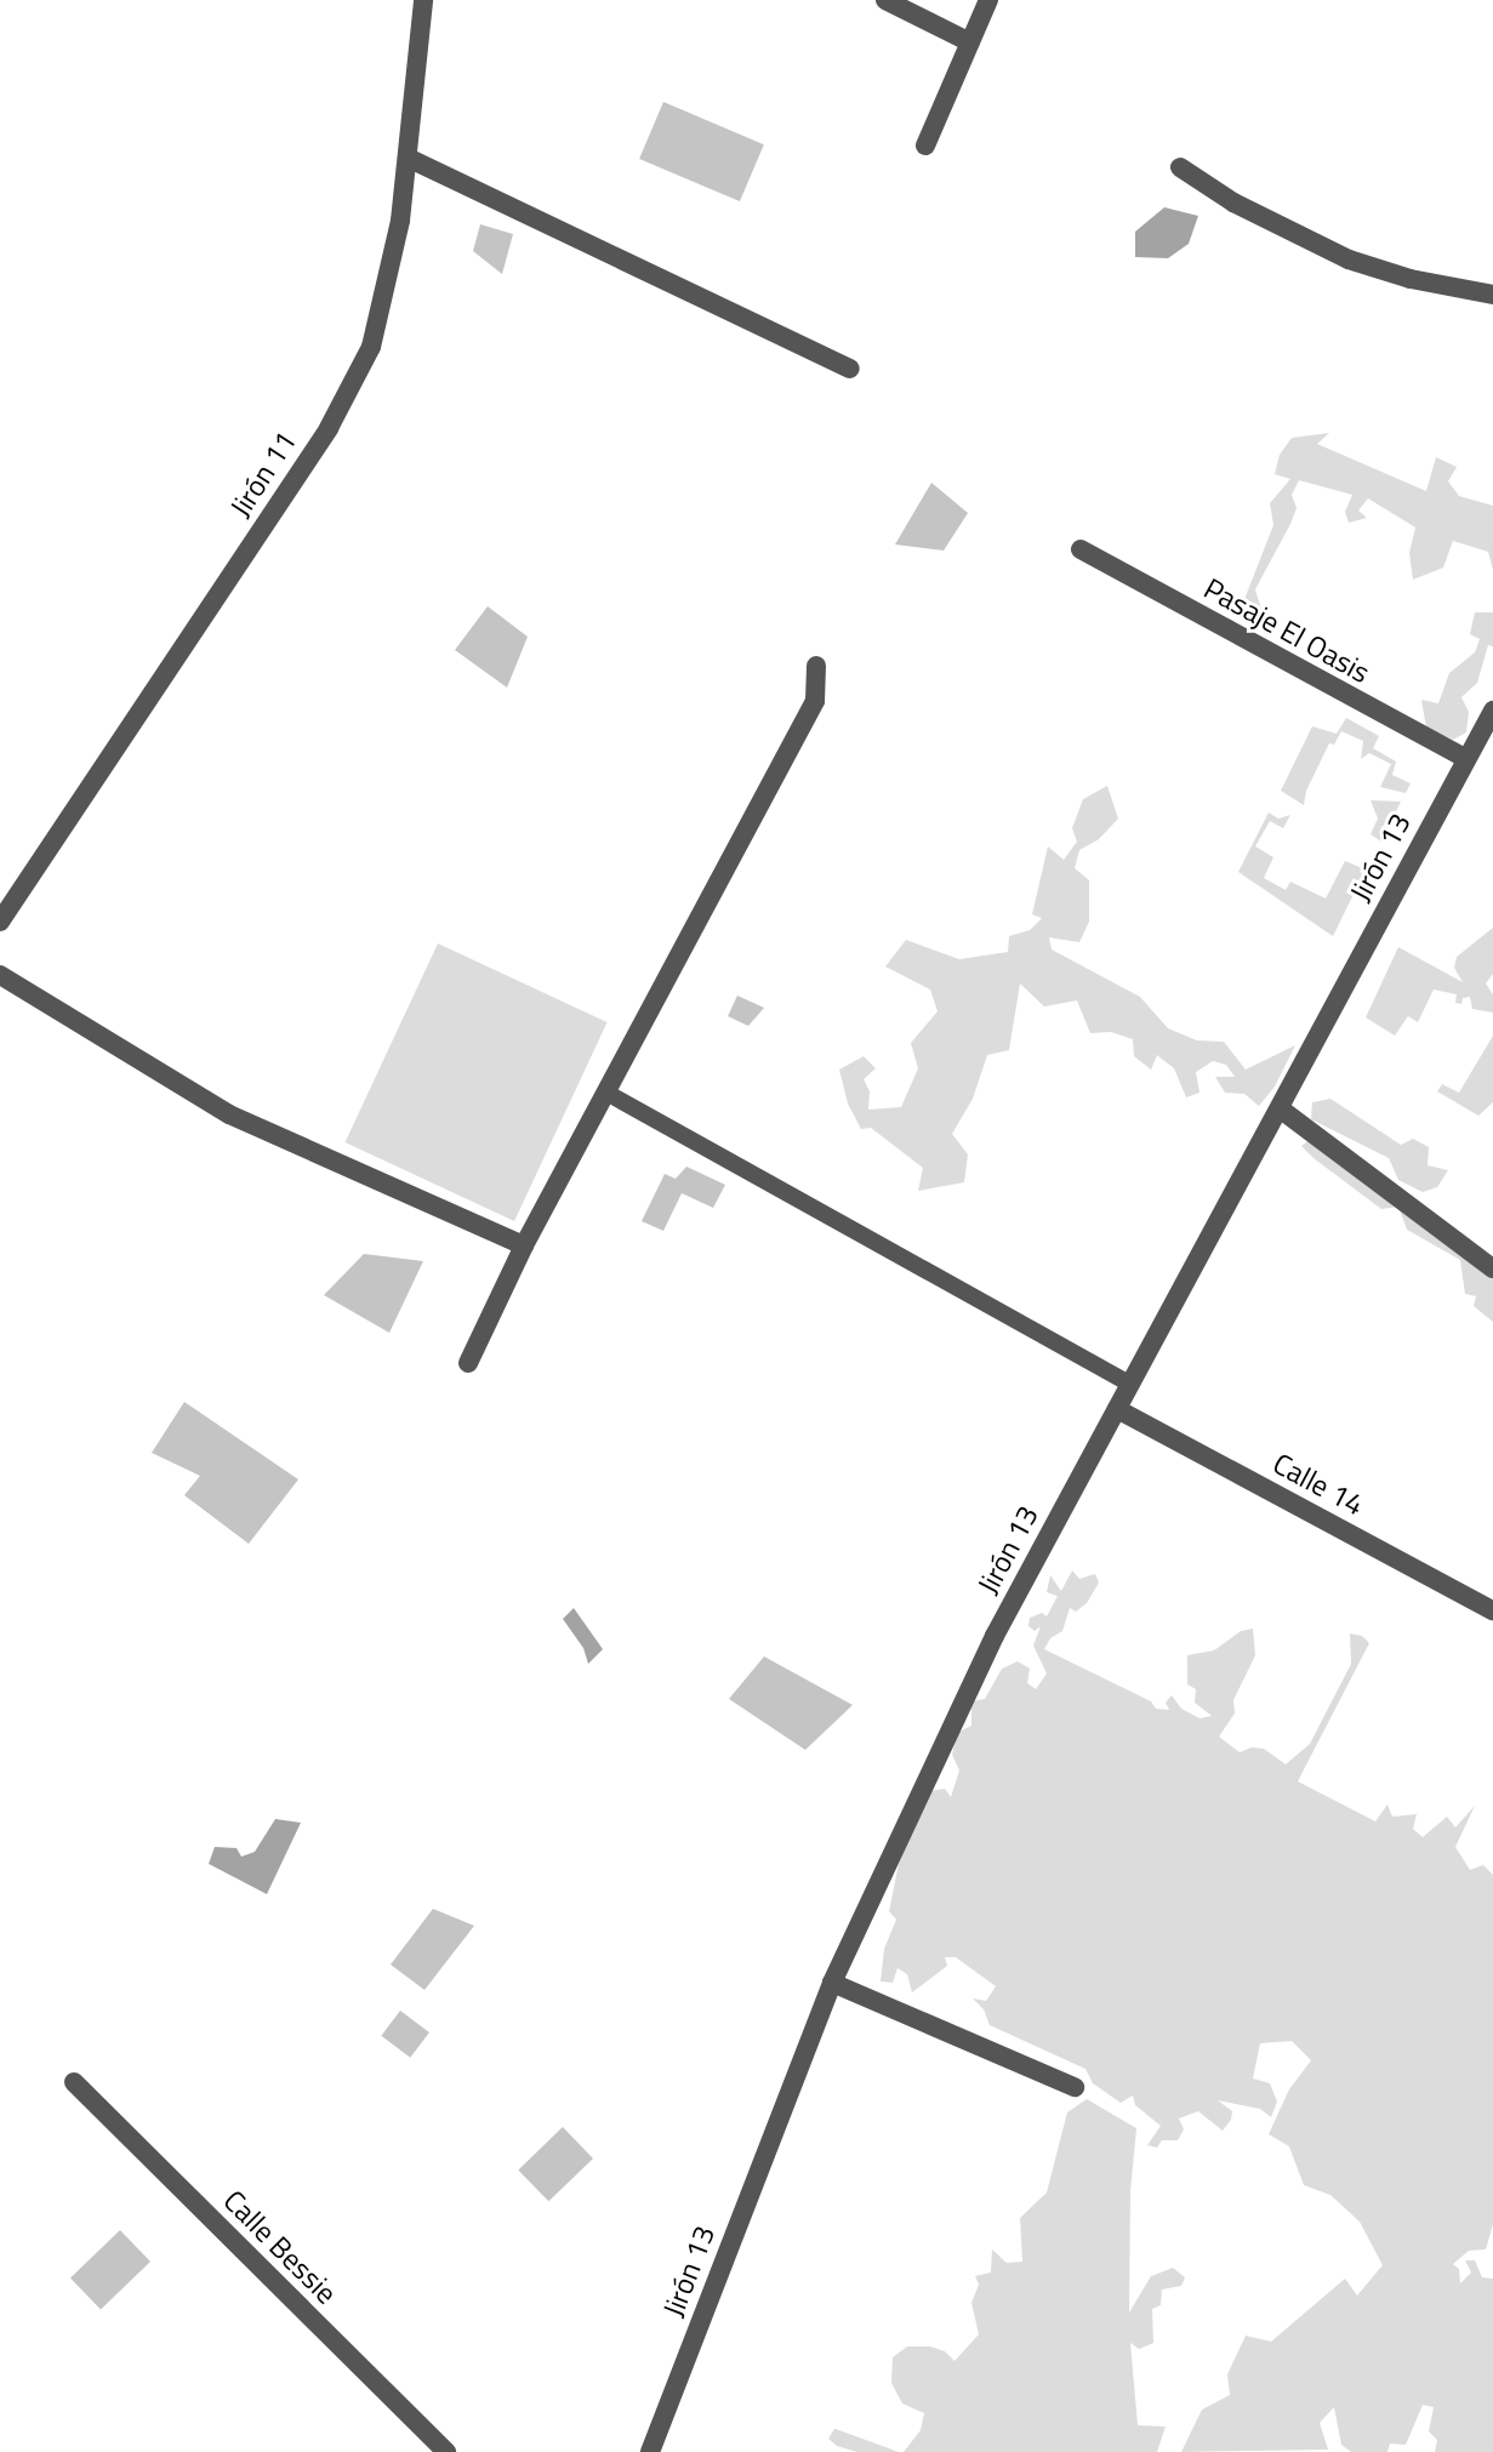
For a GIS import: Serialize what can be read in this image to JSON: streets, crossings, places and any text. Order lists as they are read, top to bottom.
{
  "streets": {
    "street": [
      "Jirón 11",
      "Pasaje El Oasis",
      "Jirón 13",
      "Calle 14",
      "Calle Bessie"
    ]
  },
  "crossings": [
    ["Pasaje El Oasis", "Jirón 13"],
    ["Jirón 13", "Calle 14"]
  ]
}
